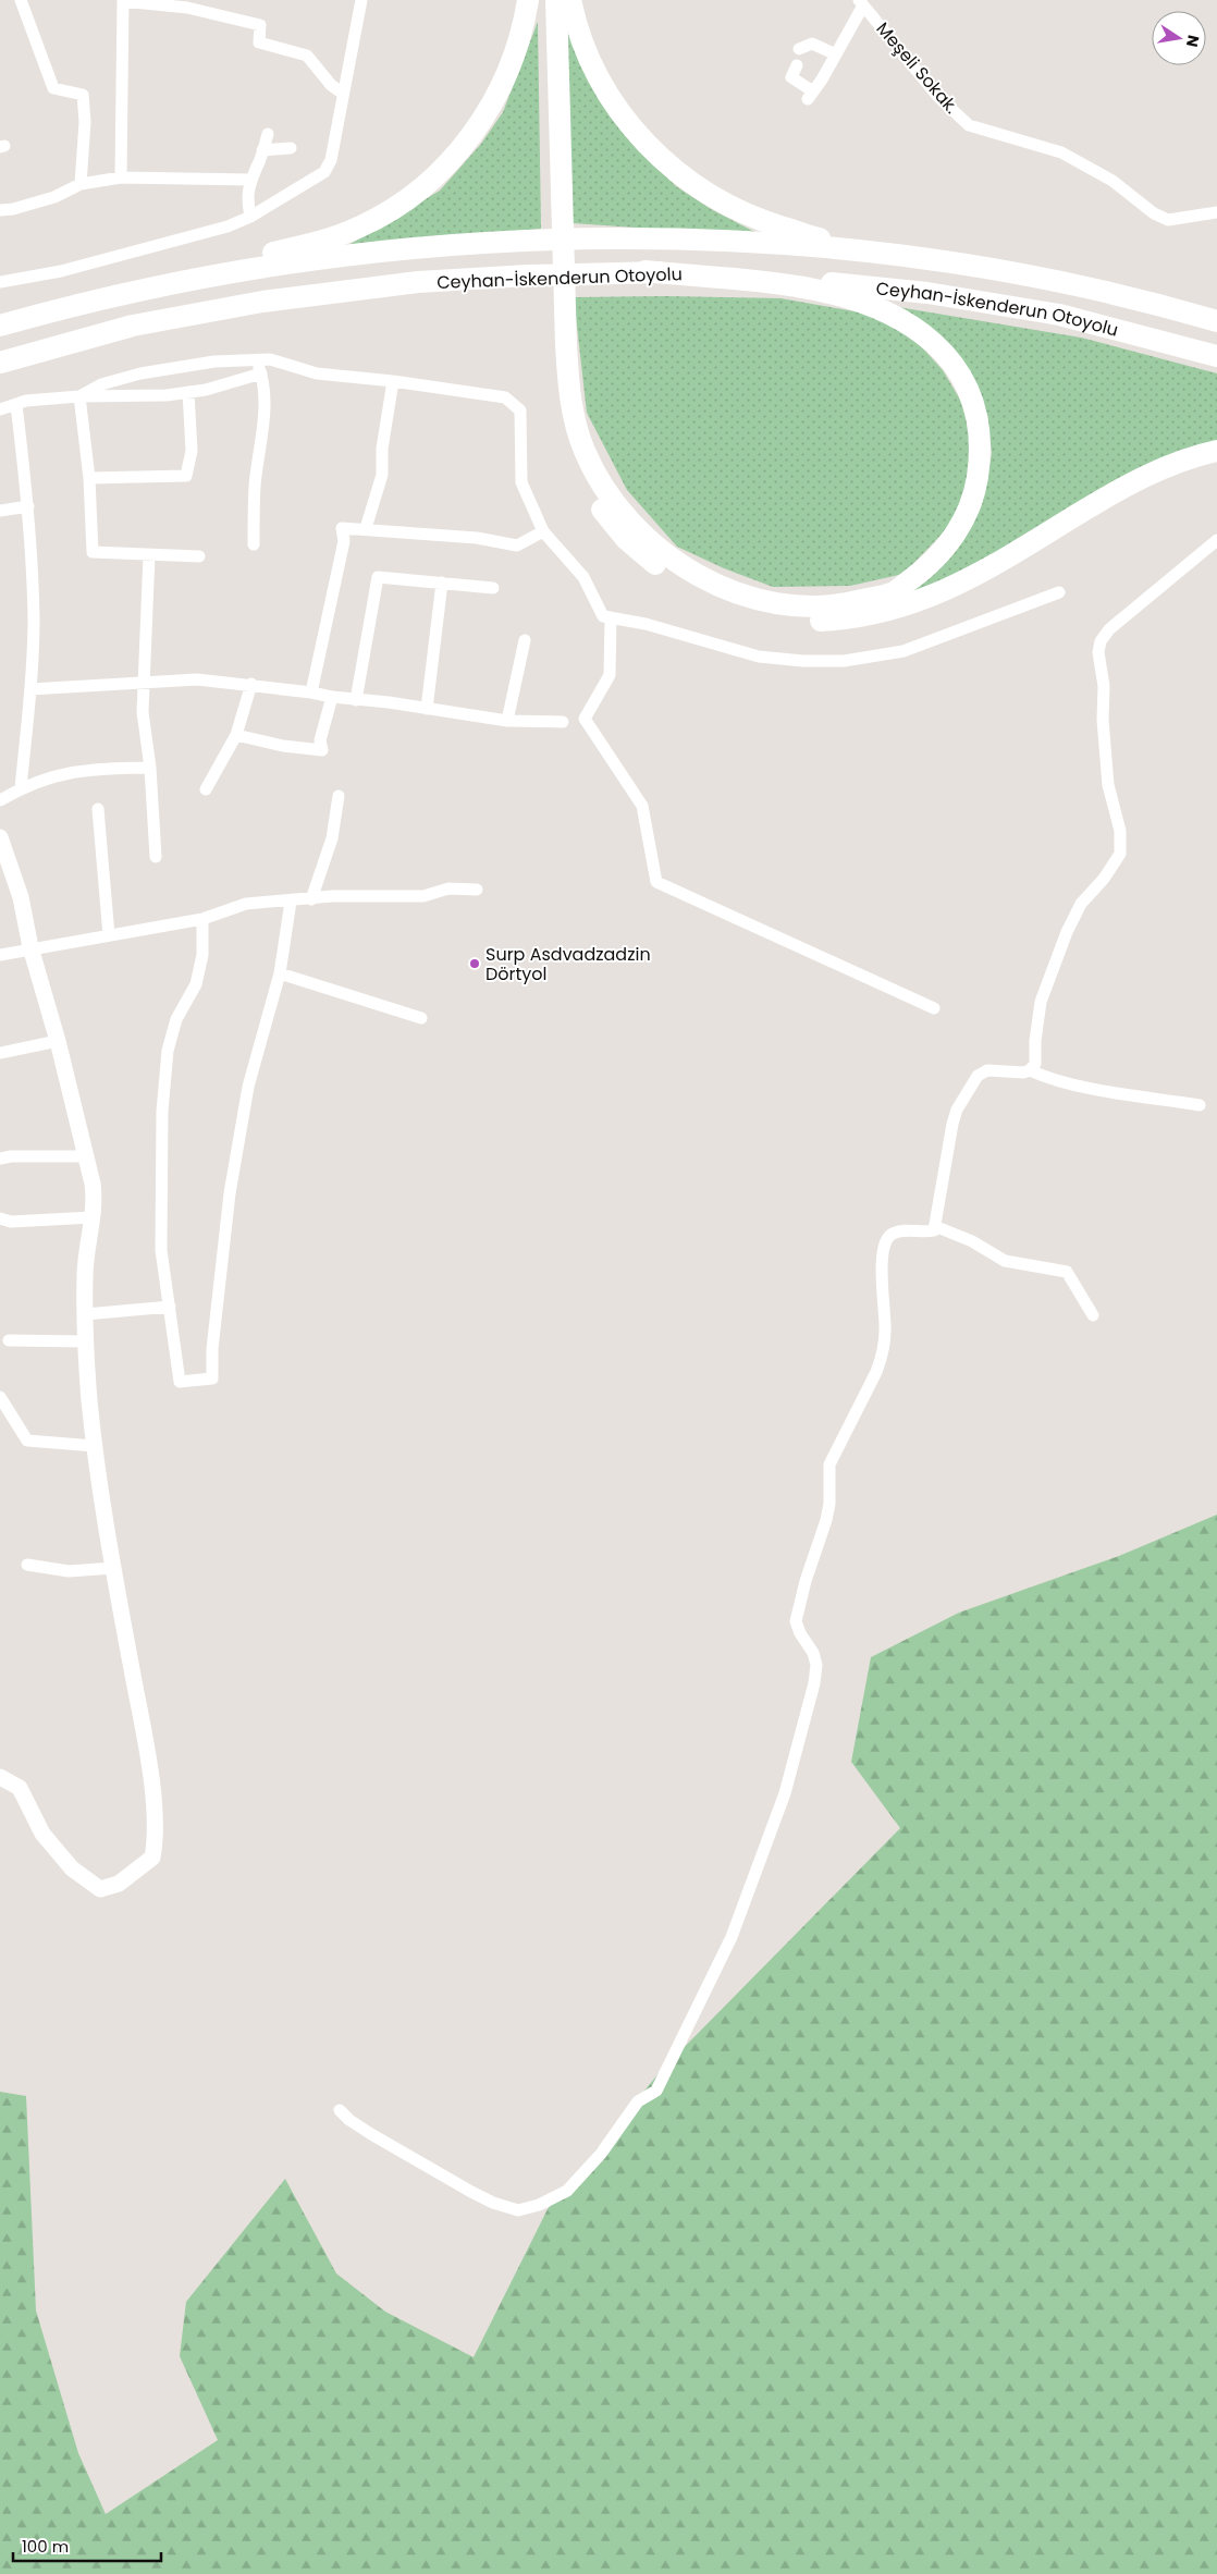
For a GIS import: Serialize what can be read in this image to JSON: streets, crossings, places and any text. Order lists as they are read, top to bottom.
{
  "streets": {
    "highway": ["Ceyhan-İskenderun Otoyolu"],
    "street": ["Meşeli Sokak."]
  },
  "places": ["Surp Asdvadzadzin Dörtyol"],
  "scale_bar": "100 m",
  "north": "right"
}
